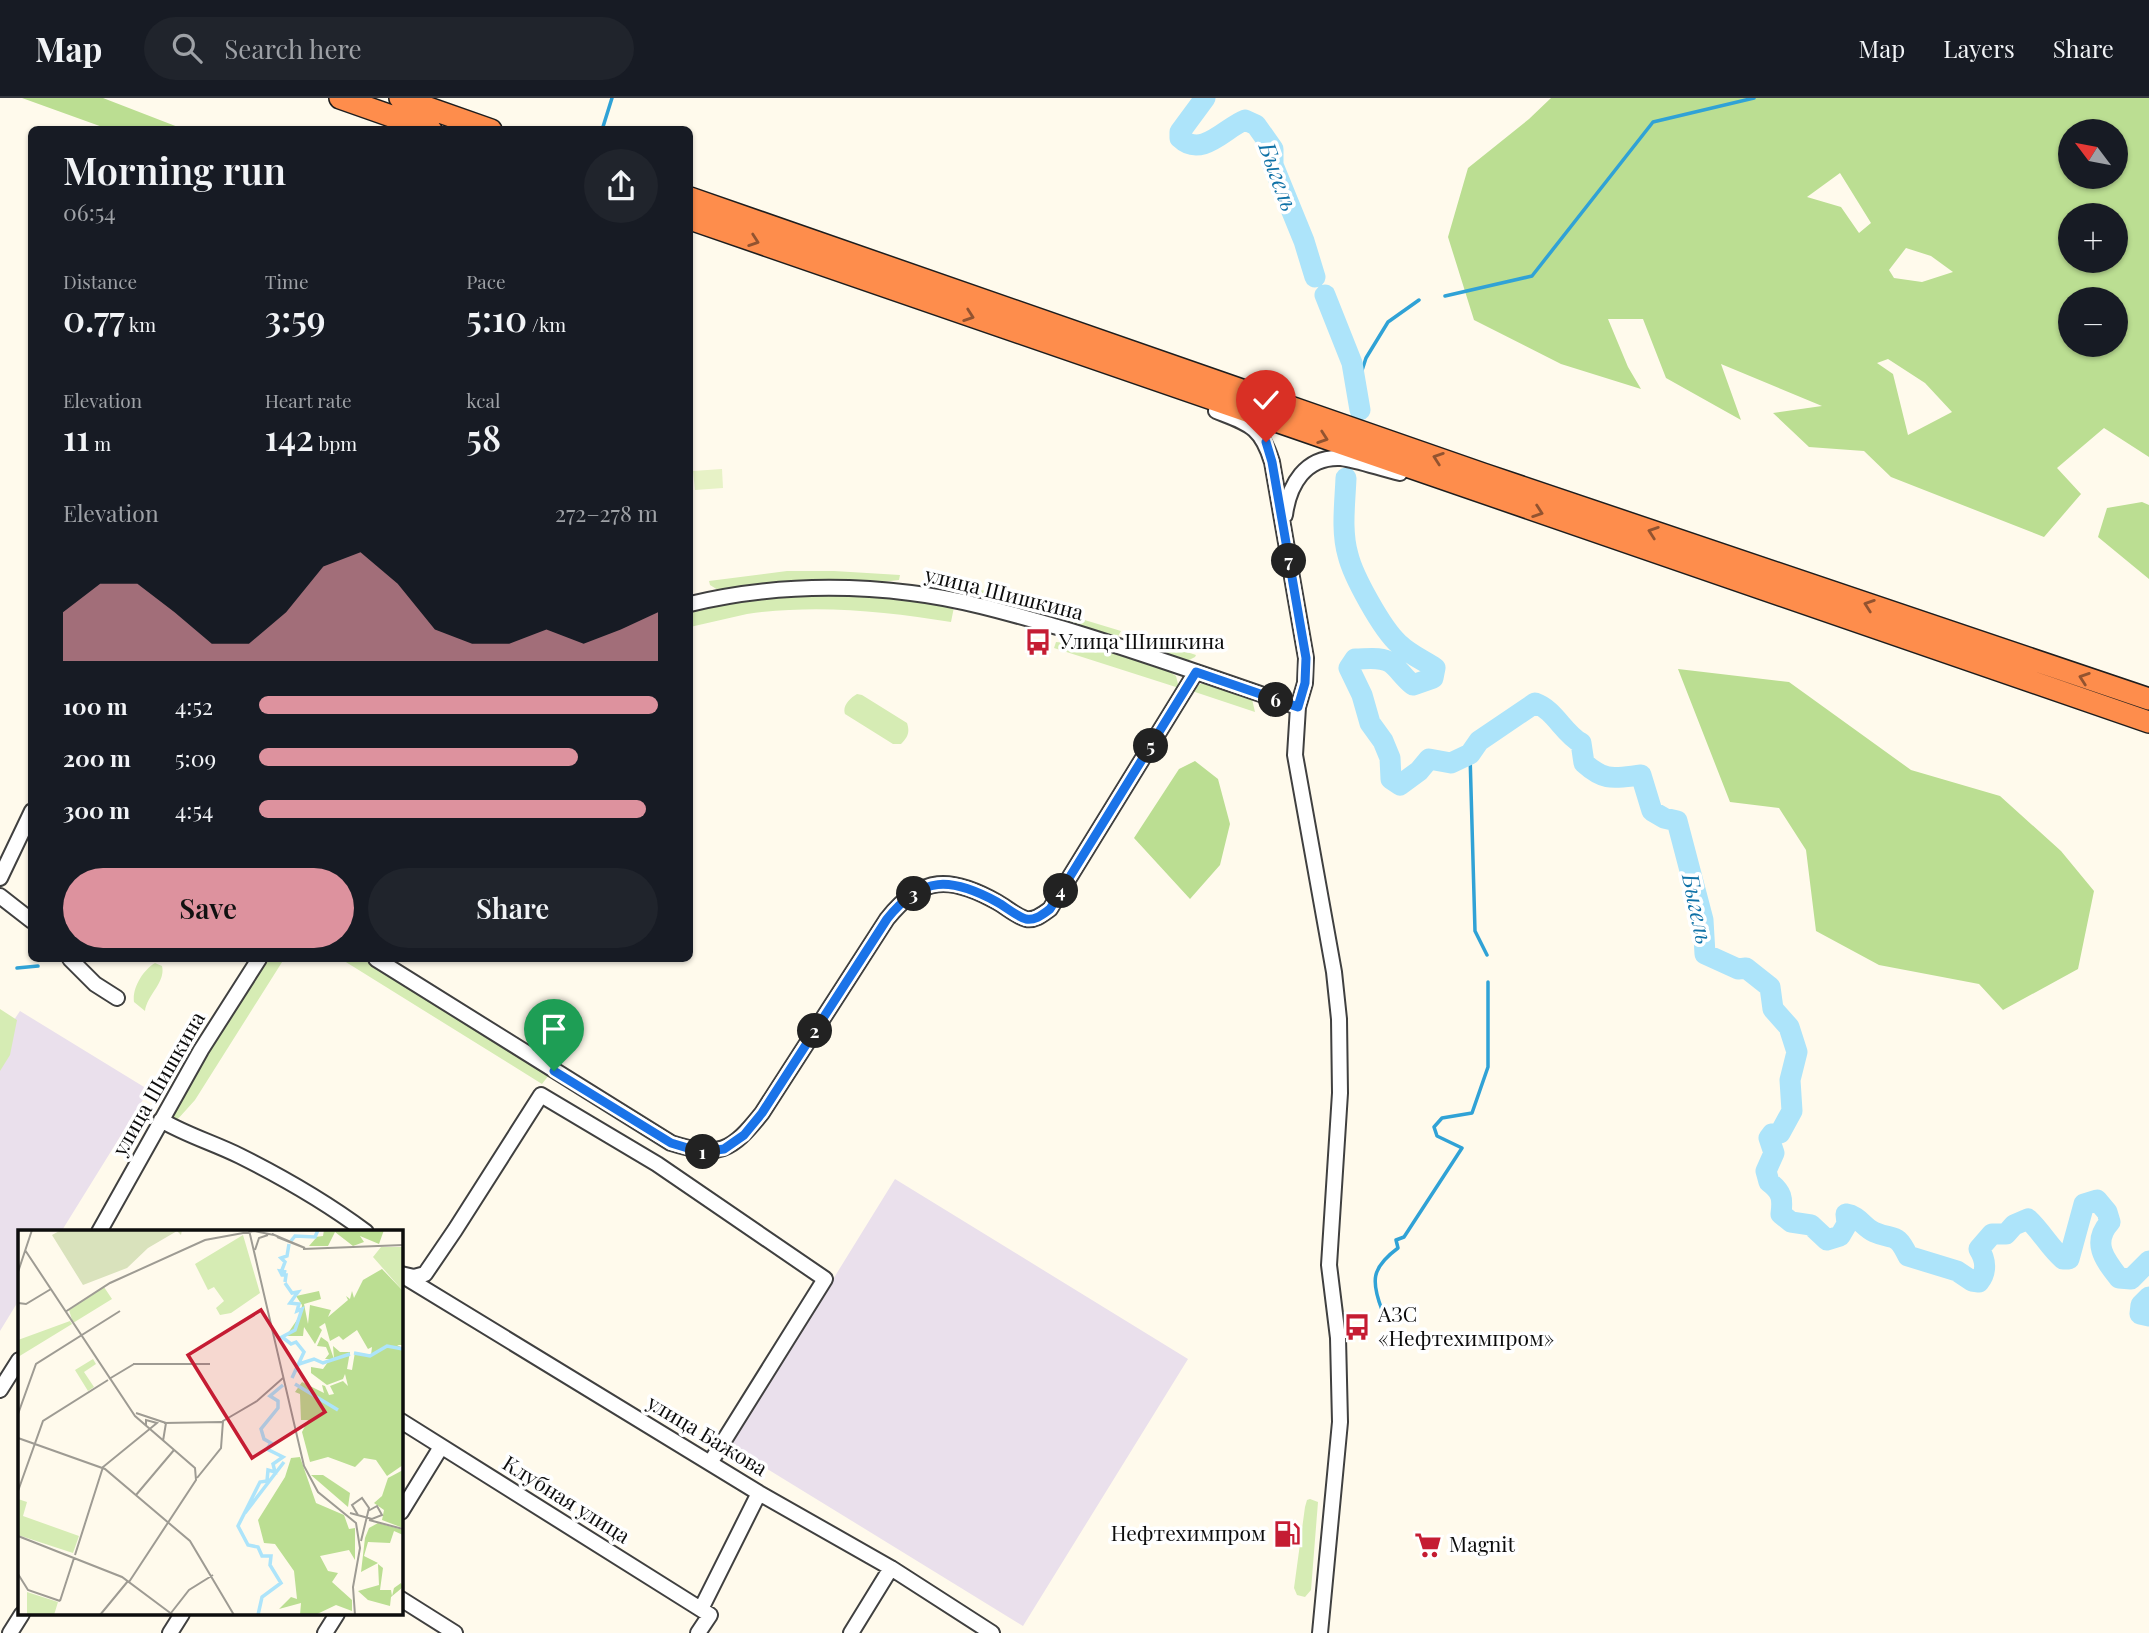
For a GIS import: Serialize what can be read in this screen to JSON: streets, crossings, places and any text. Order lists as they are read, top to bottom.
{
  "streets": {
    "street": ["улица Шишкина", "улица Бажова", "Клубная улица"]
  },
  "water": ["Быгель"],
  "places": {
    "bus stop": ["Улица Шишкина", "АЗС «Нефтехимпром»"],
    "fuel station": ["Нефтехимпром"],
    "supermarket": ["Magnit"]
  },
  "north": "top left",
  "page": {
    "header": "Map",
    "search": "Search here",
    "nav": ["Map", "Layers", "Share"],
    "map_buttons": ["+", "−"],
    "heading": ["Morning run", "06:54"],
    "stats": [
      ["Distance", "0.77 km"],
      ["Time", "3:59"],
      ["Pace", "5:10 /km"],
      ["Elevation", "11 m"],
      ["Heart rate", "142 bpm"],
      ["kcal", "58"]
    ],
    "chart": ["Elevation", "272–278 m"],
    "pins": [
      "7",
      "6",
      "5",
      "4",
      "3",
      "2",
      "1"
    ],
    "list": [
      {
        "name": "100 m",
        "note": "4:52"
      },
      {
        "name": "200 m",
        "note": "5:09"
      },
      {
        "name": "300 m",
        "note": "4:54"
      }
    ],
    "buttons": ["Save", "Share"]
  }
}
